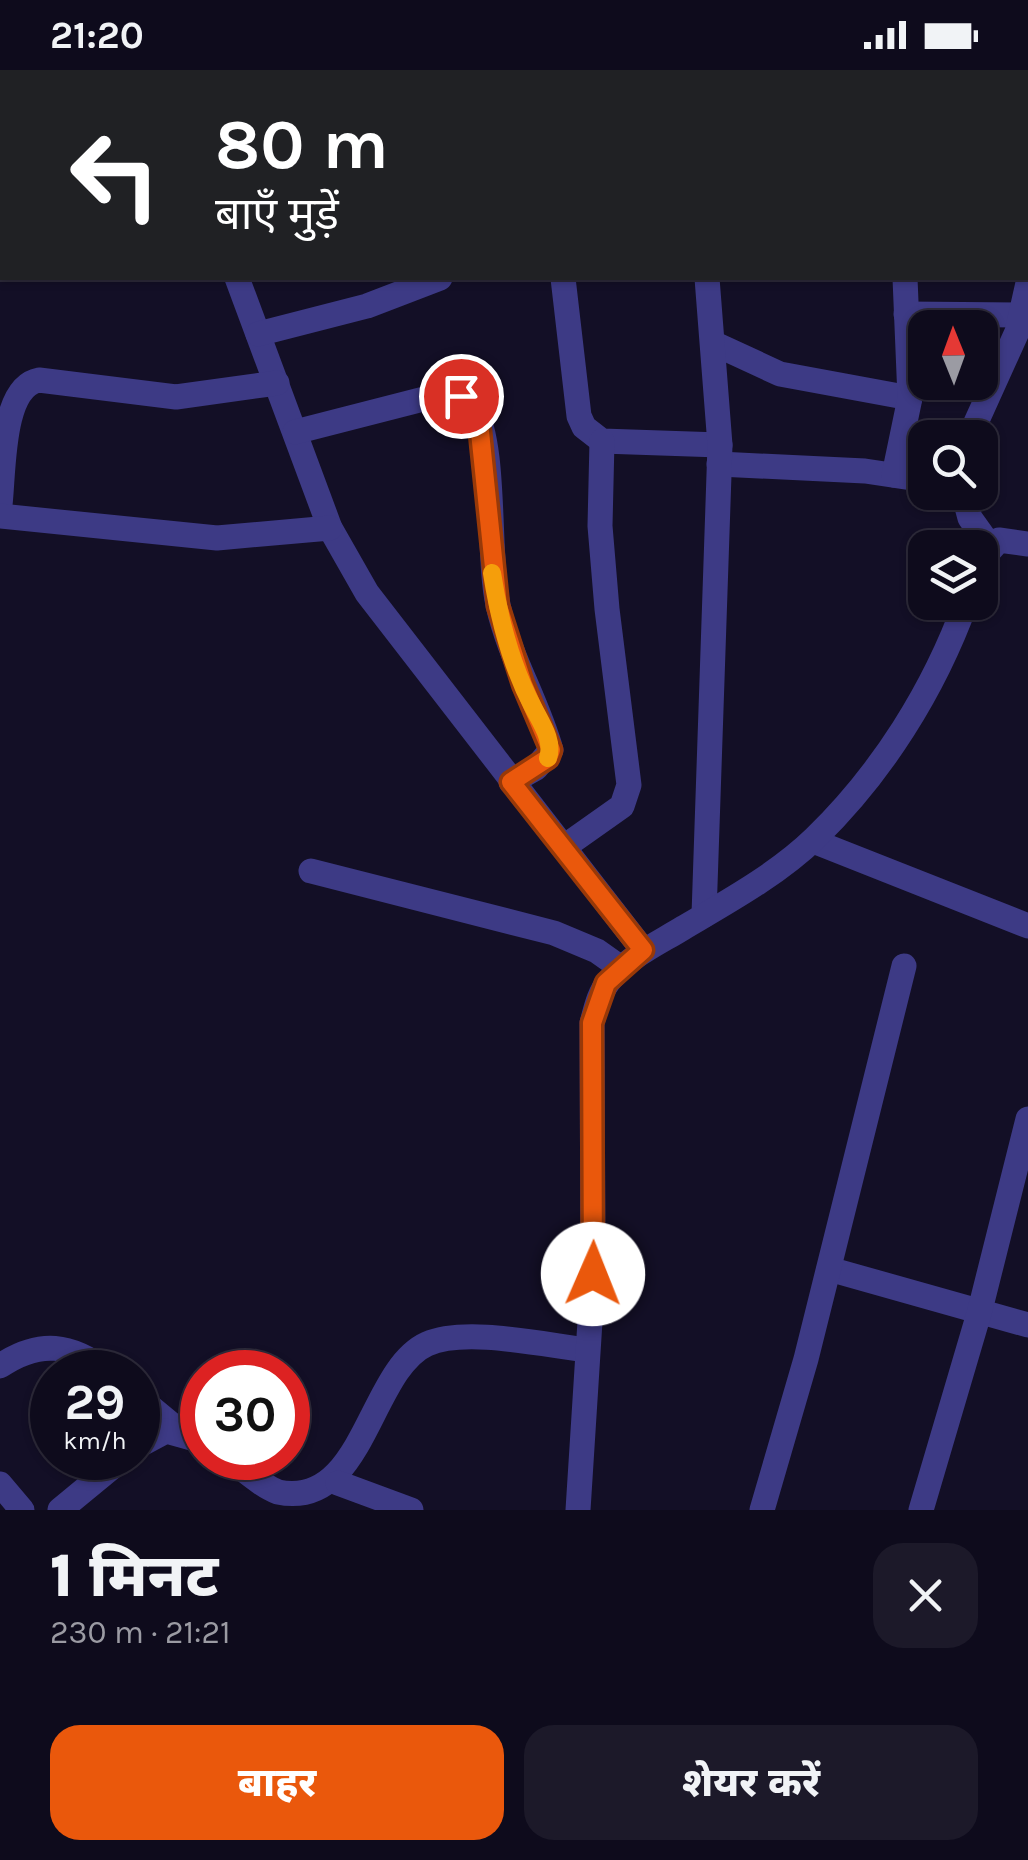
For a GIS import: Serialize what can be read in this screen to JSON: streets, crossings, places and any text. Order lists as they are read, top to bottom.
{
  "north": "top",
  "page": {
    "status": "21:20",
    "turn": ["80 m", "बाएँ मुड़ें"],
    "speed": "29 km/h",
    "limit": "30",
    "heading": ["1 मिनट", "230 m · 21:21"],
    "buttons": ["बाहर", "शेयर करें"]
  }
}
